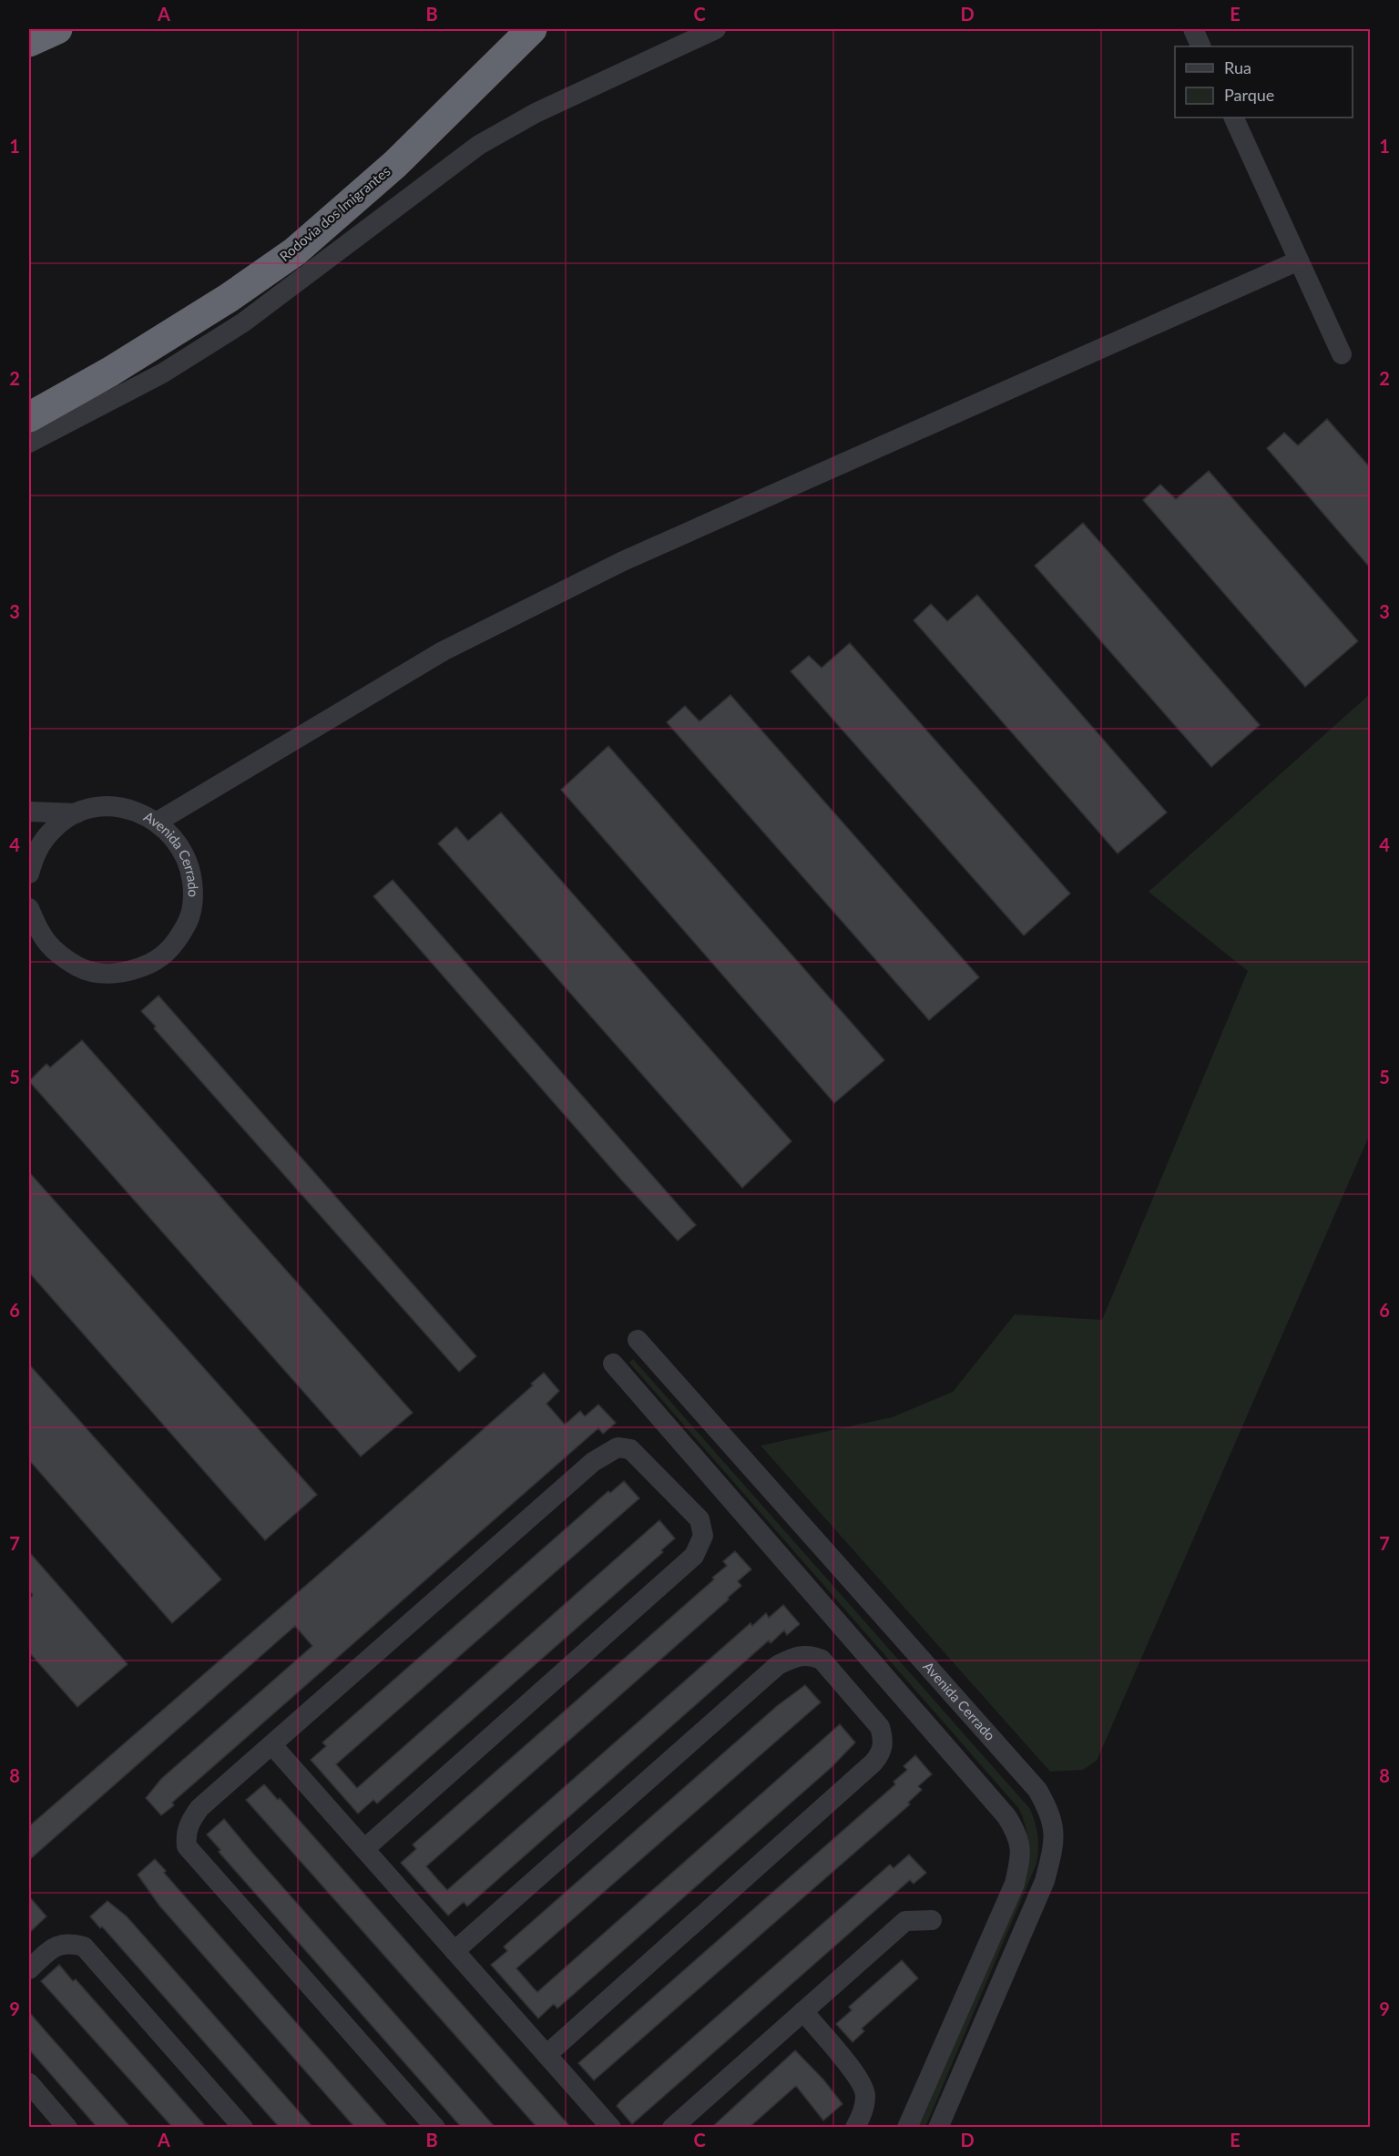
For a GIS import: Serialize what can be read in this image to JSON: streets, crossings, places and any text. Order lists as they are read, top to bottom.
{
  "streets": {
    "highway": ["Rodovia dos Imigrantes"],
    "street": ["Avenida Cerrado"]
  },
  "legend": ["Rua", "Parque"],
  "grid": {
    "columns": [
      "A",
      "B",
      "C",
      "D",
      "E"
    ],
    "rows": [
      "1",
      "2",
      "3",
      "4",
      "5",
      "6",
      "7",
      "8",
      "9"
    ]
  }
}
